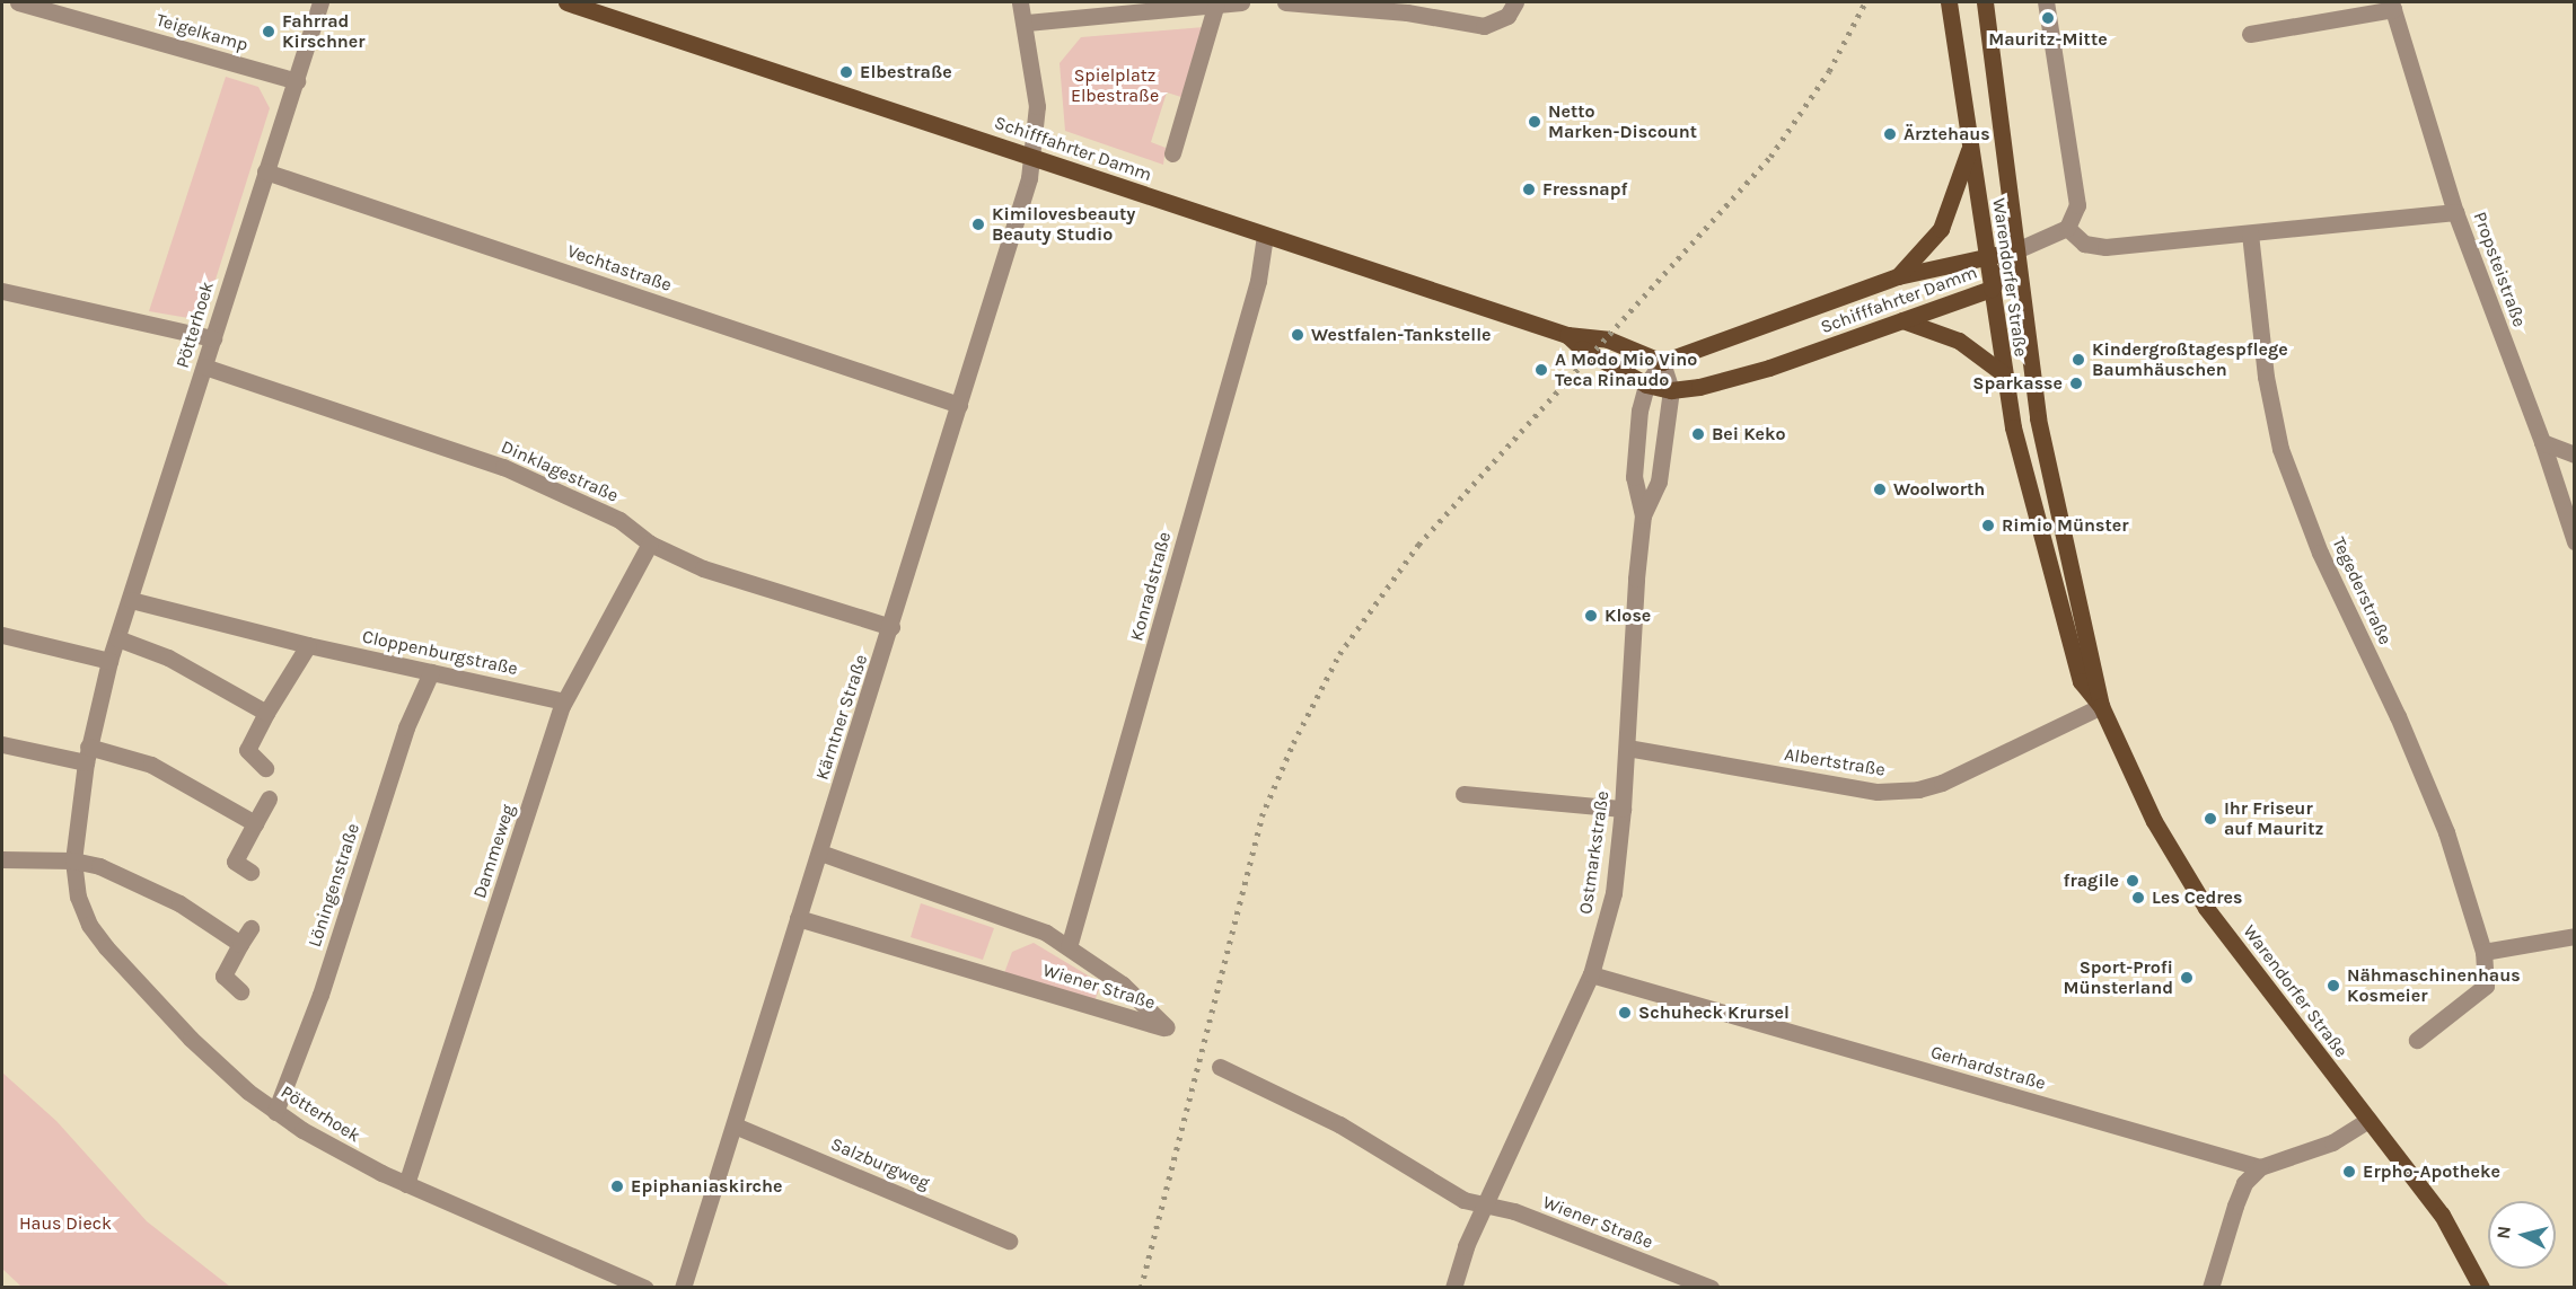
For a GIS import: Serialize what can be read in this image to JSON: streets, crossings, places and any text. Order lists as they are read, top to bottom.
{
  "streets": {
    "main road": ["Schifffahrter Damm", "Warendorfer Straße"],
    "street": [
      "Teigelkamp",
      "Vechtastraße",
      "Propsteistraße",
      "Pötterhoek",
      "Dinklagestraße",
      "Konradstraße",
      "Tegederstraße",
      "Cloppenburgstraße",
      "Kärntner Straße",
      "Albertstraße",
      "Dammeweg",
      "Ostmarkstraße",
      "Löningenstraße",
      "Wiener Straße",
      "Gerhardstraße",
      "Salzburgweg"
    ]
  },
  "crossings": [
    ["Teigelkamp", "Pötterhoek"],
    ["Schifffahrter Damm", "Warendorfer Straße"],
    ["Schifffahrter Damm", "Konradstraße"],
    ["Schifffahrter Damm", "Kärntner Straße"],
    ["Schifffahrter Damm", "Ostmarkstraße"],
    ["Vechtastraße", "Pötterhoek"],
    ["Vechtastraße", "Kärntner Straße"],
    ["Warendorfer Straße", "Albertstraße"],
    ["Pötterhoek", "Dinklagestraße"],
    ["Pötterhoek", "Cloppenburgstraße"],
    ["Pötterhoek", "Dammeweg"],
    ["Pötterhoek", "Löningenstraße"],
    ["Dinklagestraße", "Kärntner Straße"],
    ["Dinklagestraße", "Dammeweg"],
    ["Konradstraße", "Wiener Straße"],
    ["Cloppenburgstraße", "Dammeweg"],
    ["Cloppenburgstraße", "Löningenstraße"],
    ["Kärntner Straße", "Wiener Straße"],
    ["Kärntner Straße", "Salzburgweg"],
    ["Albertstraße", "Ostmarkstraße"],
    ["Ostmarkstraße", "Wiener Straße"],
    ["Ostmarkstraße", "Gerhardstraße"]
  ],
  "parks": ["Spielplatz Elbestraße", "Haus Dieck"],
  "places": [
    "Mauritz-Mitte",
    "Fahrrad Kirschner",
    "Elbestraße",
    "Netto Marken-Discount",
    "Ärztehaus",
    "Fressnapf",
    "Kimilovesbeauty Beauty Studio",
    "Westfalen-Tankstelle",
    "Kindergroßtagespflege Baumhäuschen",
    "A Modo Mio Vino Teca Rinaudo",
    "Sparkasse",
    "Bei Keko",
    "Woolworth",
    "Rimio Münster",
    "Klose",
    "Ihr Friseur auf Mauritz",
    "fragile",
    "Les Cedres",
    "Sport-Profi Münsterland",
    "Nähmaschinenhaus Kosmeier",
    "Schuheck Krursel",
    "Erpho-Apotheke",
    "Epiphaniaskirche"
  ],
  "north": "left"
}
